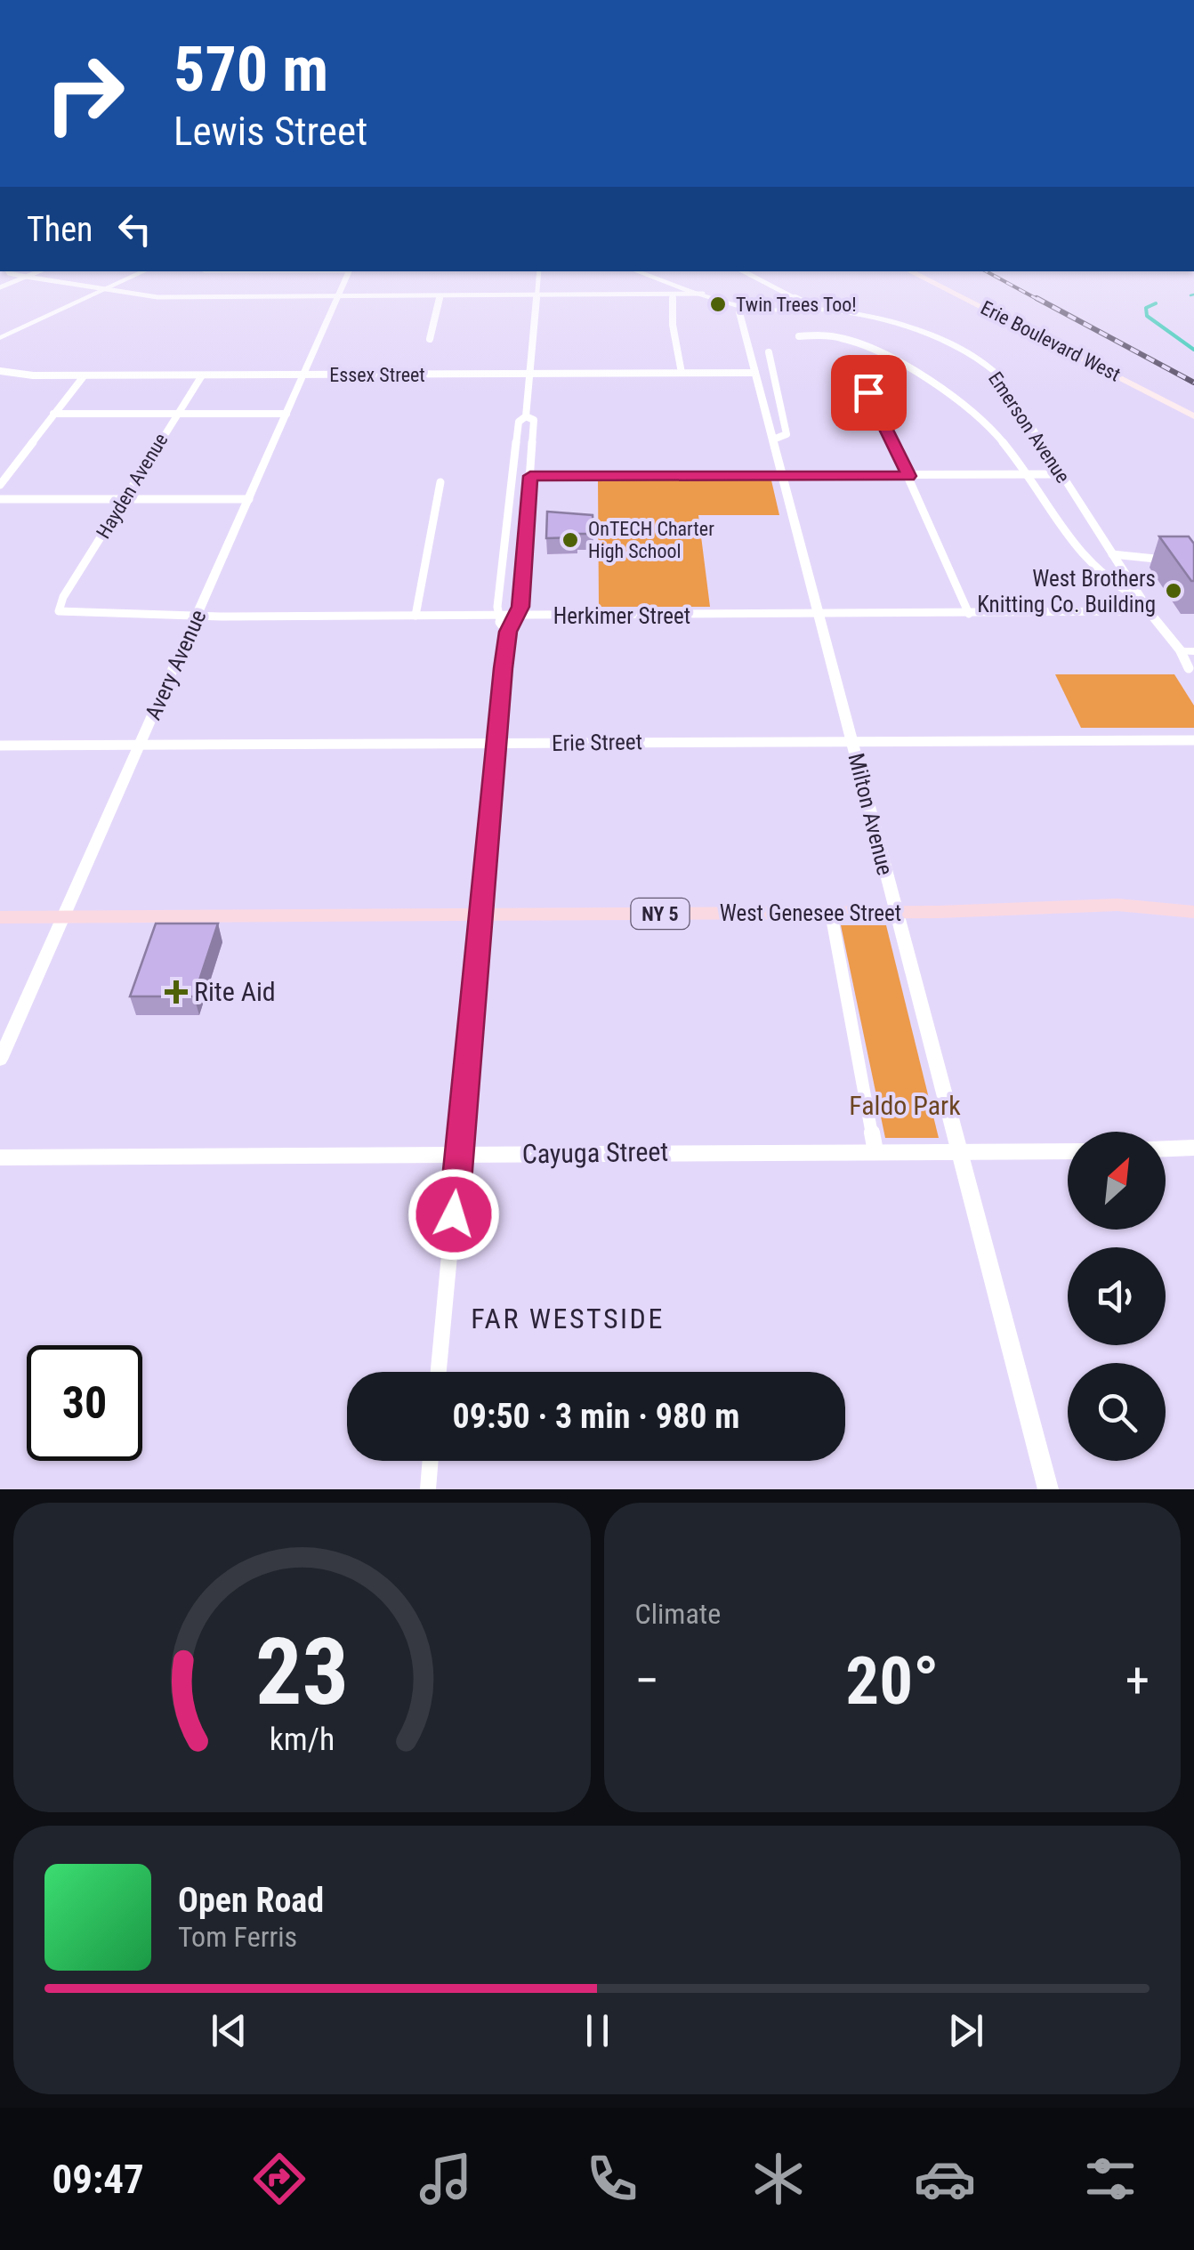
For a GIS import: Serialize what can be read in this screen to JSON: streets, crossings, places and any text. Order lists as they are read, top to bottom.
{
  "streets": {
    "main road": ["Erie Boulevard West", "West Genesee Street", "NY 5"],
    "street": [
      "Essex Street",
      "Emerson Avenue",
      "Hayden Avenue",
      "Herkimer Street",
      "Avery Avenue",
      "Erie Street",
      "Milton Avenue",
      "Cayuga Street"
    ]
  },
  "crossings": [
    ["Essex Street", "Hayden Avenue"],
    ["Essex Street", "Avery Avenue"],
    ["Essex Street", "Milton Avenue"],
    ["Emerson Avenue", "Herkimer Street"],
    ["Hayden Avenue", "Herkimer Street"],
    ["Herkimer Street", "Avery Avenue"],
    ["Herkimer Street", "Milton Avenue"],
    ["Avery Avenue", "Erie Street"],
    ["Avery Avenue", "West Genesee Street"],
    ["Erie Street", "Milton Avenue"],
    ["Milton Avenue", "West Genesee Street"],
    ["Milton Avenue", "Cayuga Street"]
  ],
  "districts": ["FAR WESTSIDE"],
  "parks": ["Faldo Park"],
  "places": {
    "other": ["Twin Trees Too!", "OnTECH Charter High School", "West Brothers Knitting Co. Building"],
    "health": ["Rite Aid"]
  },
  "north": "top right",
  "page": {
    "turn": ["570 m", "Lewis Street"],
    "then": "Then",
    "limit": "30",
    "trip": "09:50 · 3 min · 980 m",
    "tile": "Climate",
    "heat": ["−", "20°", "+"],
    "song": ["Open Road", "Tom Ferris"],
    "tabs": "09:47",
    "gauge": ["23", "km/h"]
  }
}
